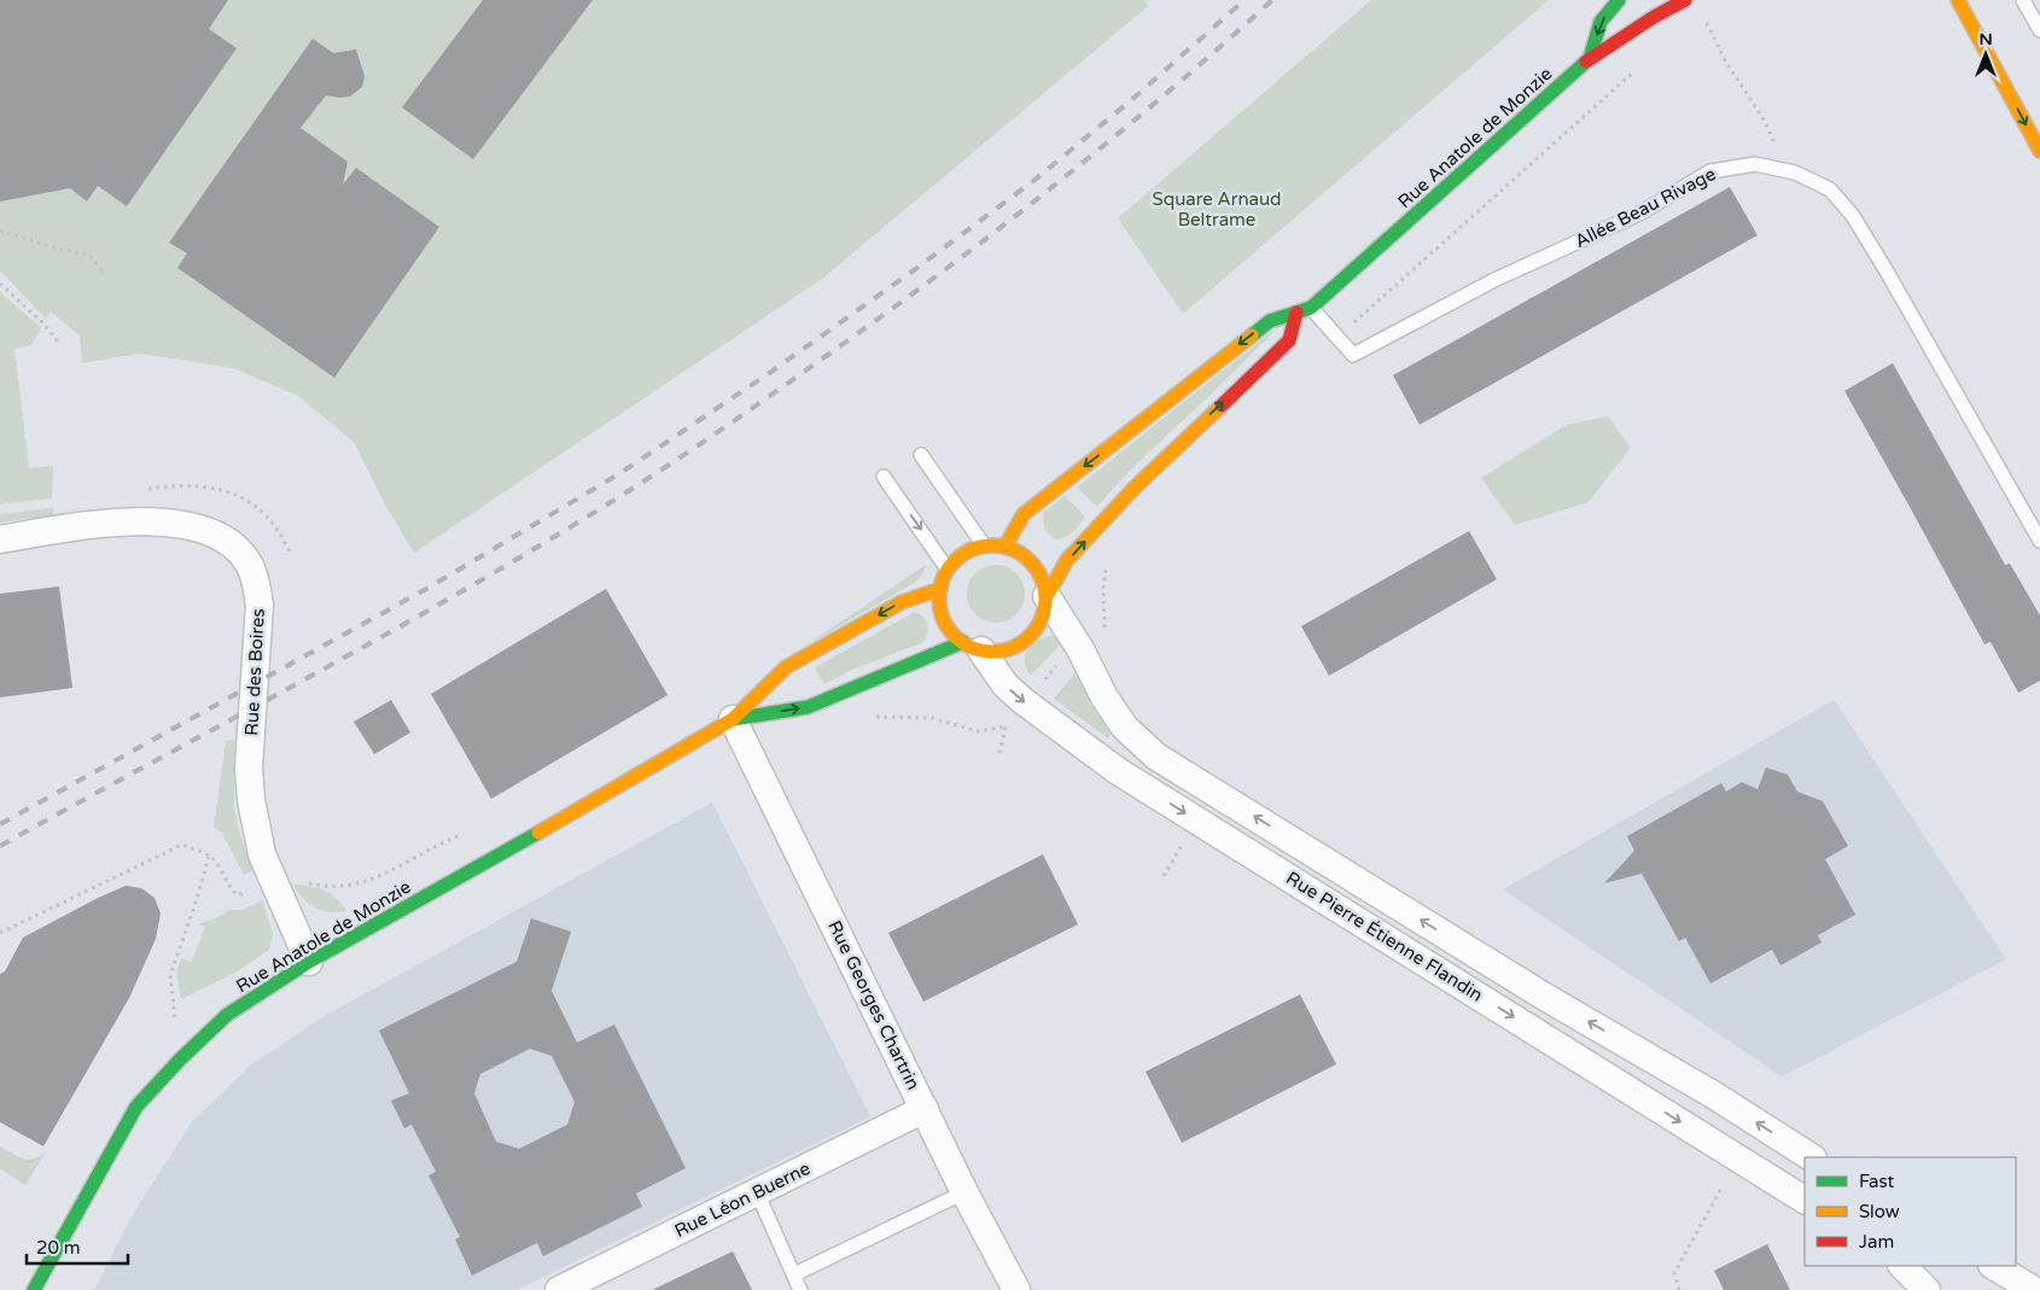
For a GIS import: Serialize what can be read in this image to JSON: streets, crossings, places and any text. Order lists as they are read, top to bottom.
{
  "streets": {
    "street": [
      "Rue Anatole de Monzie",
      "Rue des Boires",
      "Rue Pierre Étienne Flandin",
      "Rue Georges Chartrin",
      "Rue Léon Buerne"
    ],
    "lane": ["Allée Beau Rivage"]
  },
  "crossings": [
    ["Rue Anatole de Monzie", "Allée Beau Rivage"],
    ["Rue Anatole de Monzie", "Rue des Boires"],
    ["Rue Anatole de Monzie", "Rue Pierre Étienne Flandin"],
    ["Rue Anatole de Monzie", "Rue Georges Chartrin"],
    ["Rue Georges Chartrin", "Rue Léon Buerne"]
  ],
  "parks": ["Square Arnaud Beltrame"],
  "legend": ["Fast", "Slow", "Jam"],
  "scale_bar": "20 m",
  "north": "top"
}
